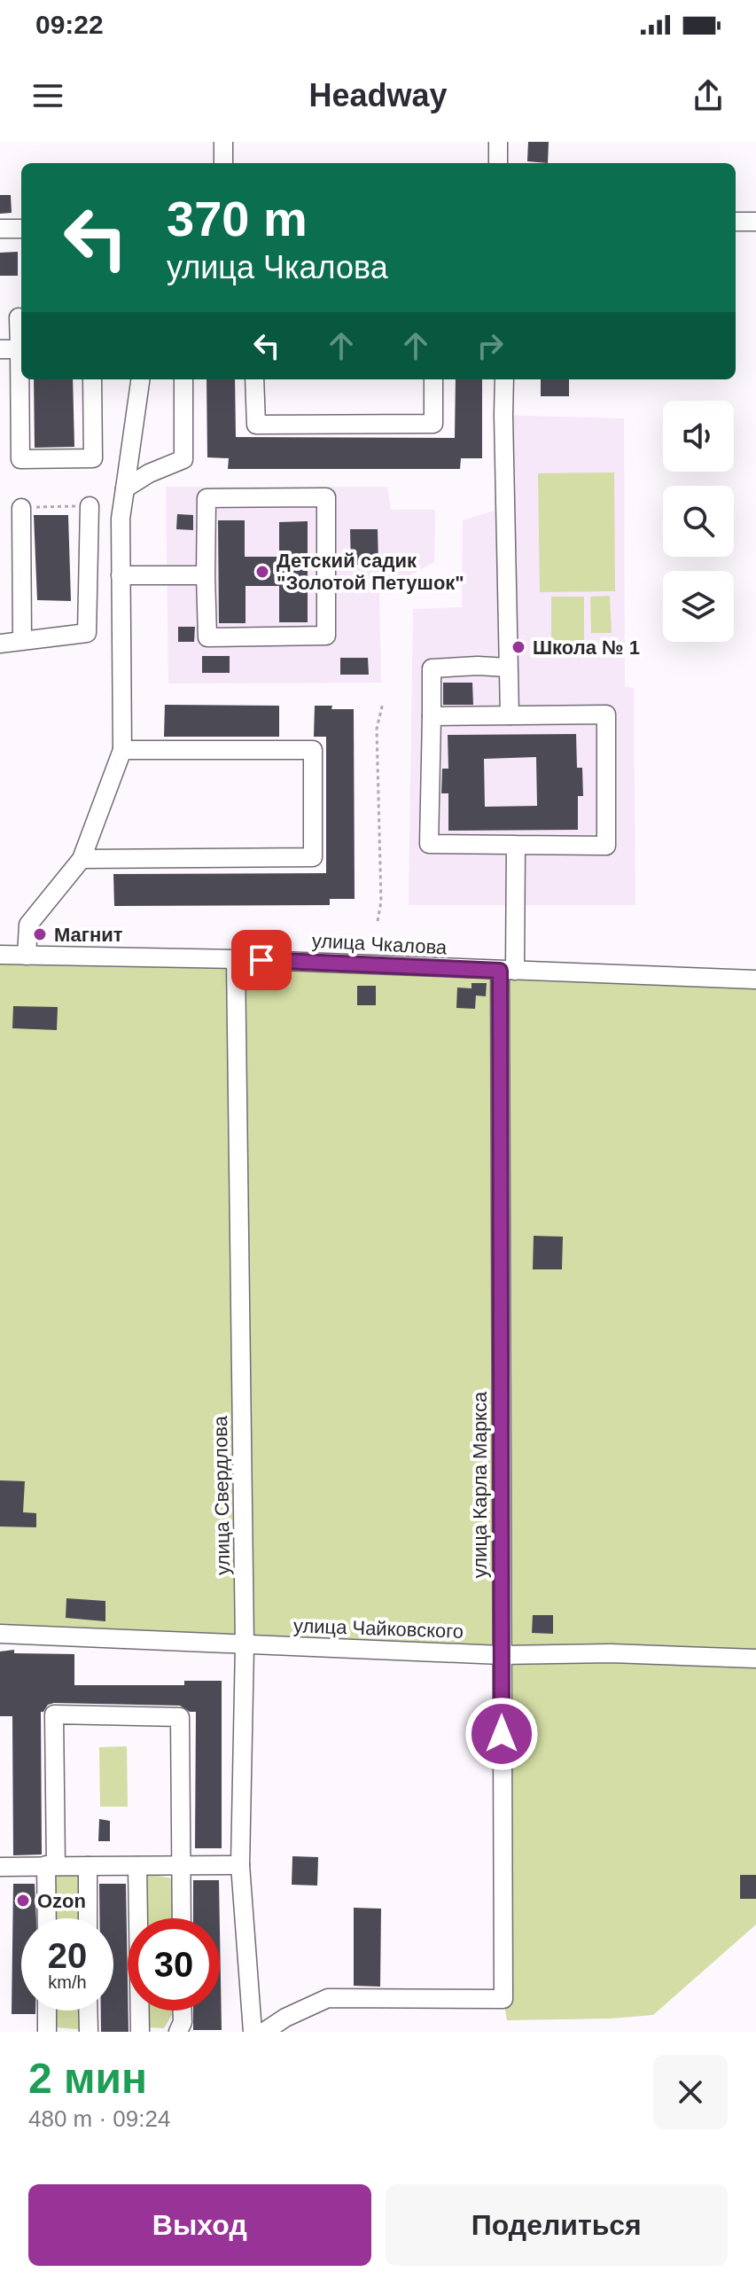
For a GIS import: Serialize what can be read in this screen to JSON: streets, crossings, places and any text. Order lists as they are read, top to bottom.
{
  "streets": {
    "street": [
      "улица Чкалова",
      "улица Карла Маркса",
      "улица Свердлова",
      "улица Чайковского"
    ]
  },
  "crossings": [
    ["улица Чкалова", "улица Карла Маркса"],
    ["улица Чкалова", "улица Свердлова"],
    ["улица Карла Маркса", "улица Чайковского"],
    ["улица Свердлова", "улица Чайковского"]
  ],
  "places": [
    "Детский садик \"Золотой Петушок\"",
    "Школа № 1",
    "Магнит",
    "Ozon"
  ],
  "page": {
    "status": "09:22",
    "header": "Headway",
    "turn": ["370 m", "улица Чкалова"],
    "speed": "20 km/h",
    "limit": "30",
    "heading": ["2 мин", "480 m · 09:24"],
    "buttons": ["Выход", "Поделиться"]
  }
}
